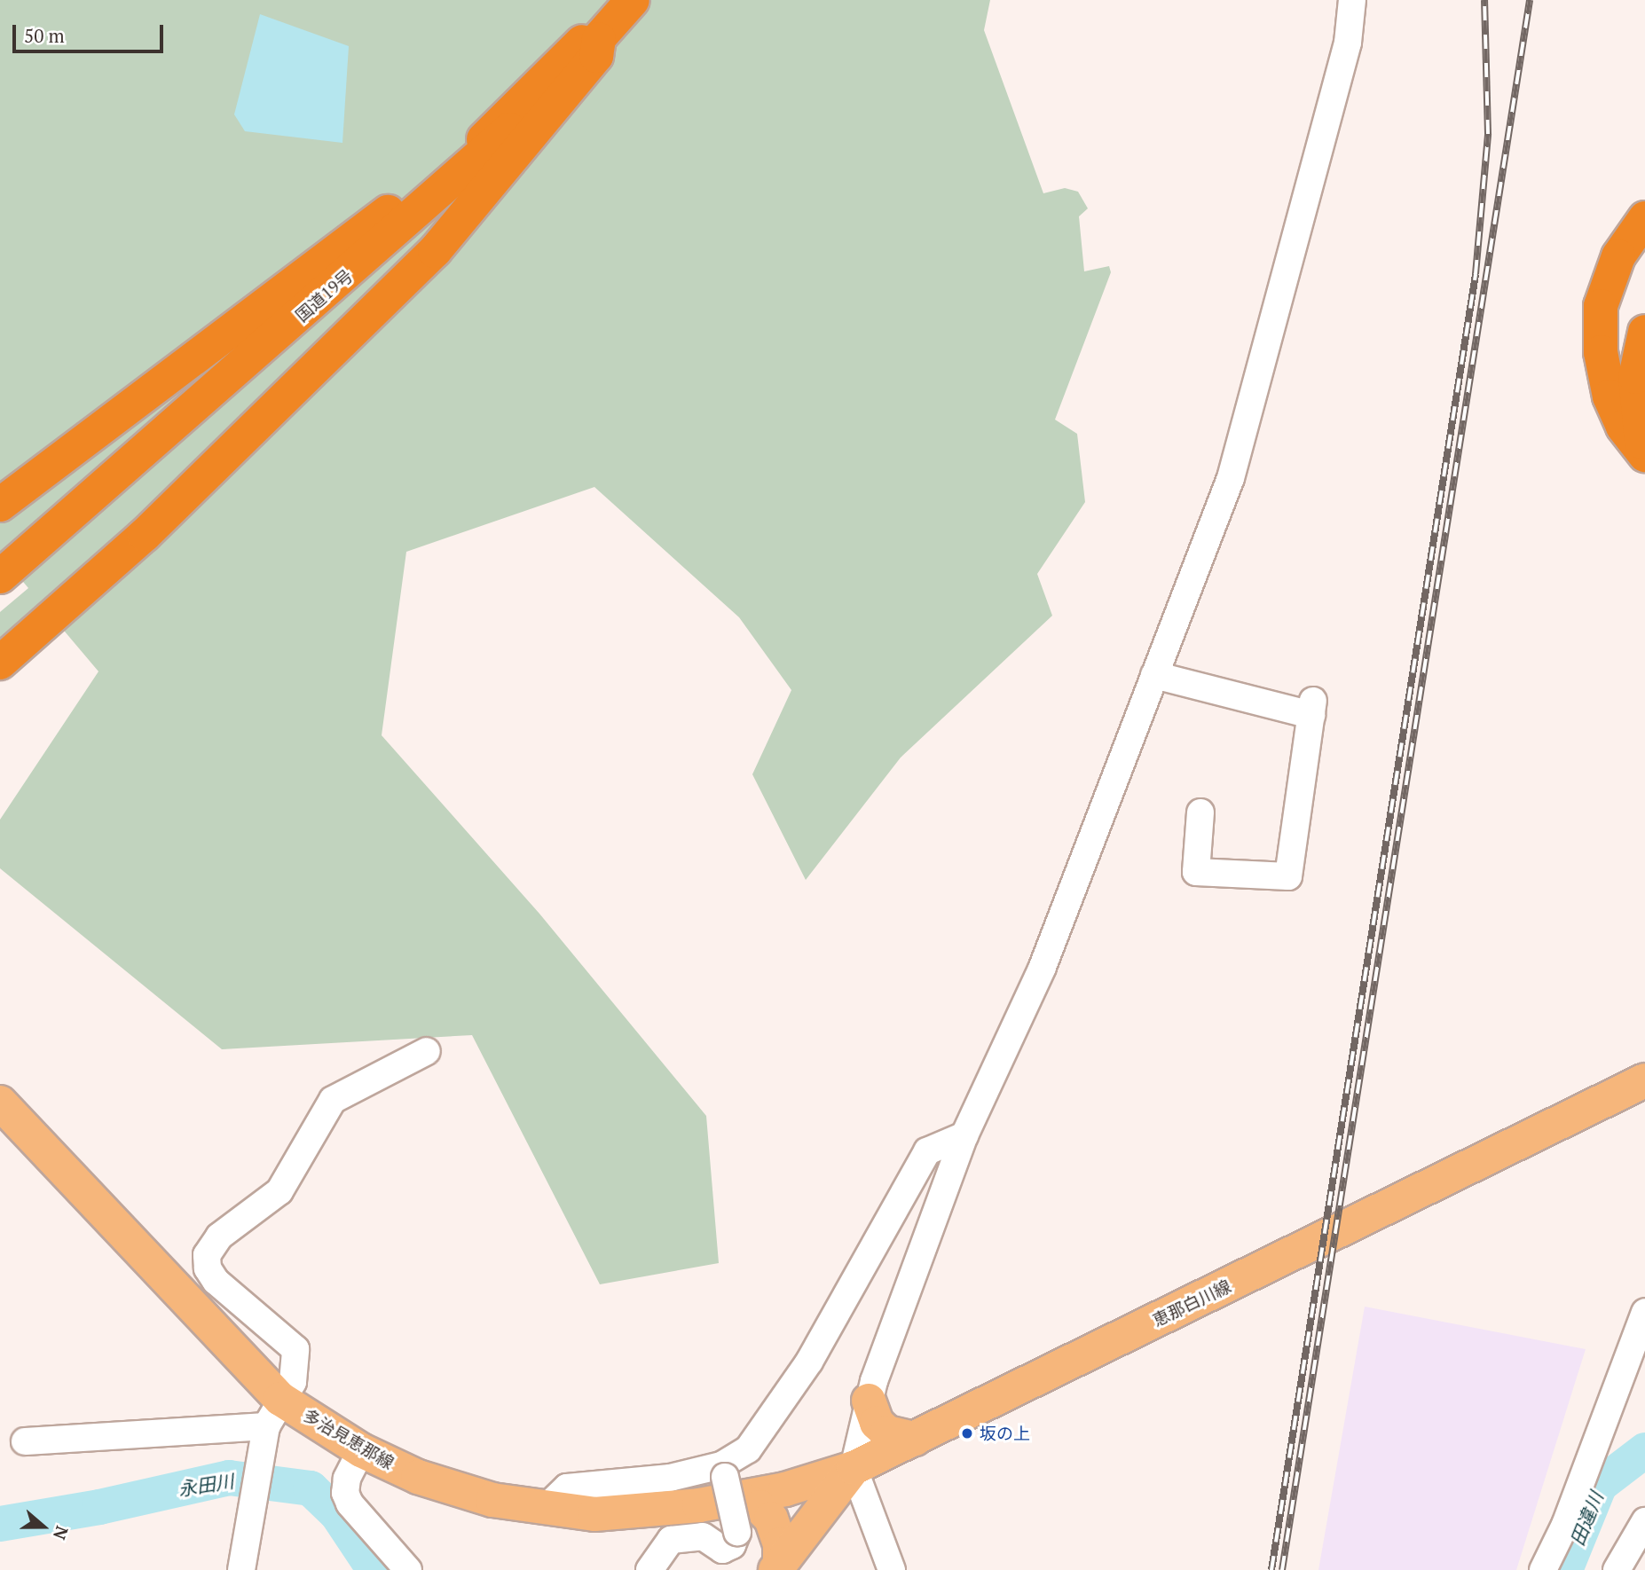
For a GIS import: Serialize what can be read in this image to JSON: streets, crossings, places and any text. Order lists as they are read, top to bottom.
{
  "streets": {
    "highway": ["国道19号"],
    "main road": ["恵那白川線", "多治見恵那線"]
  },
  "crossings": [
    ["恵那白川線", "多治見恵那線"]
  ],
  "water": ["永田川", "田違川"],
  "places": ["坂の上"],
  "scale_bar": "50 m",
  "north": "right"
}
